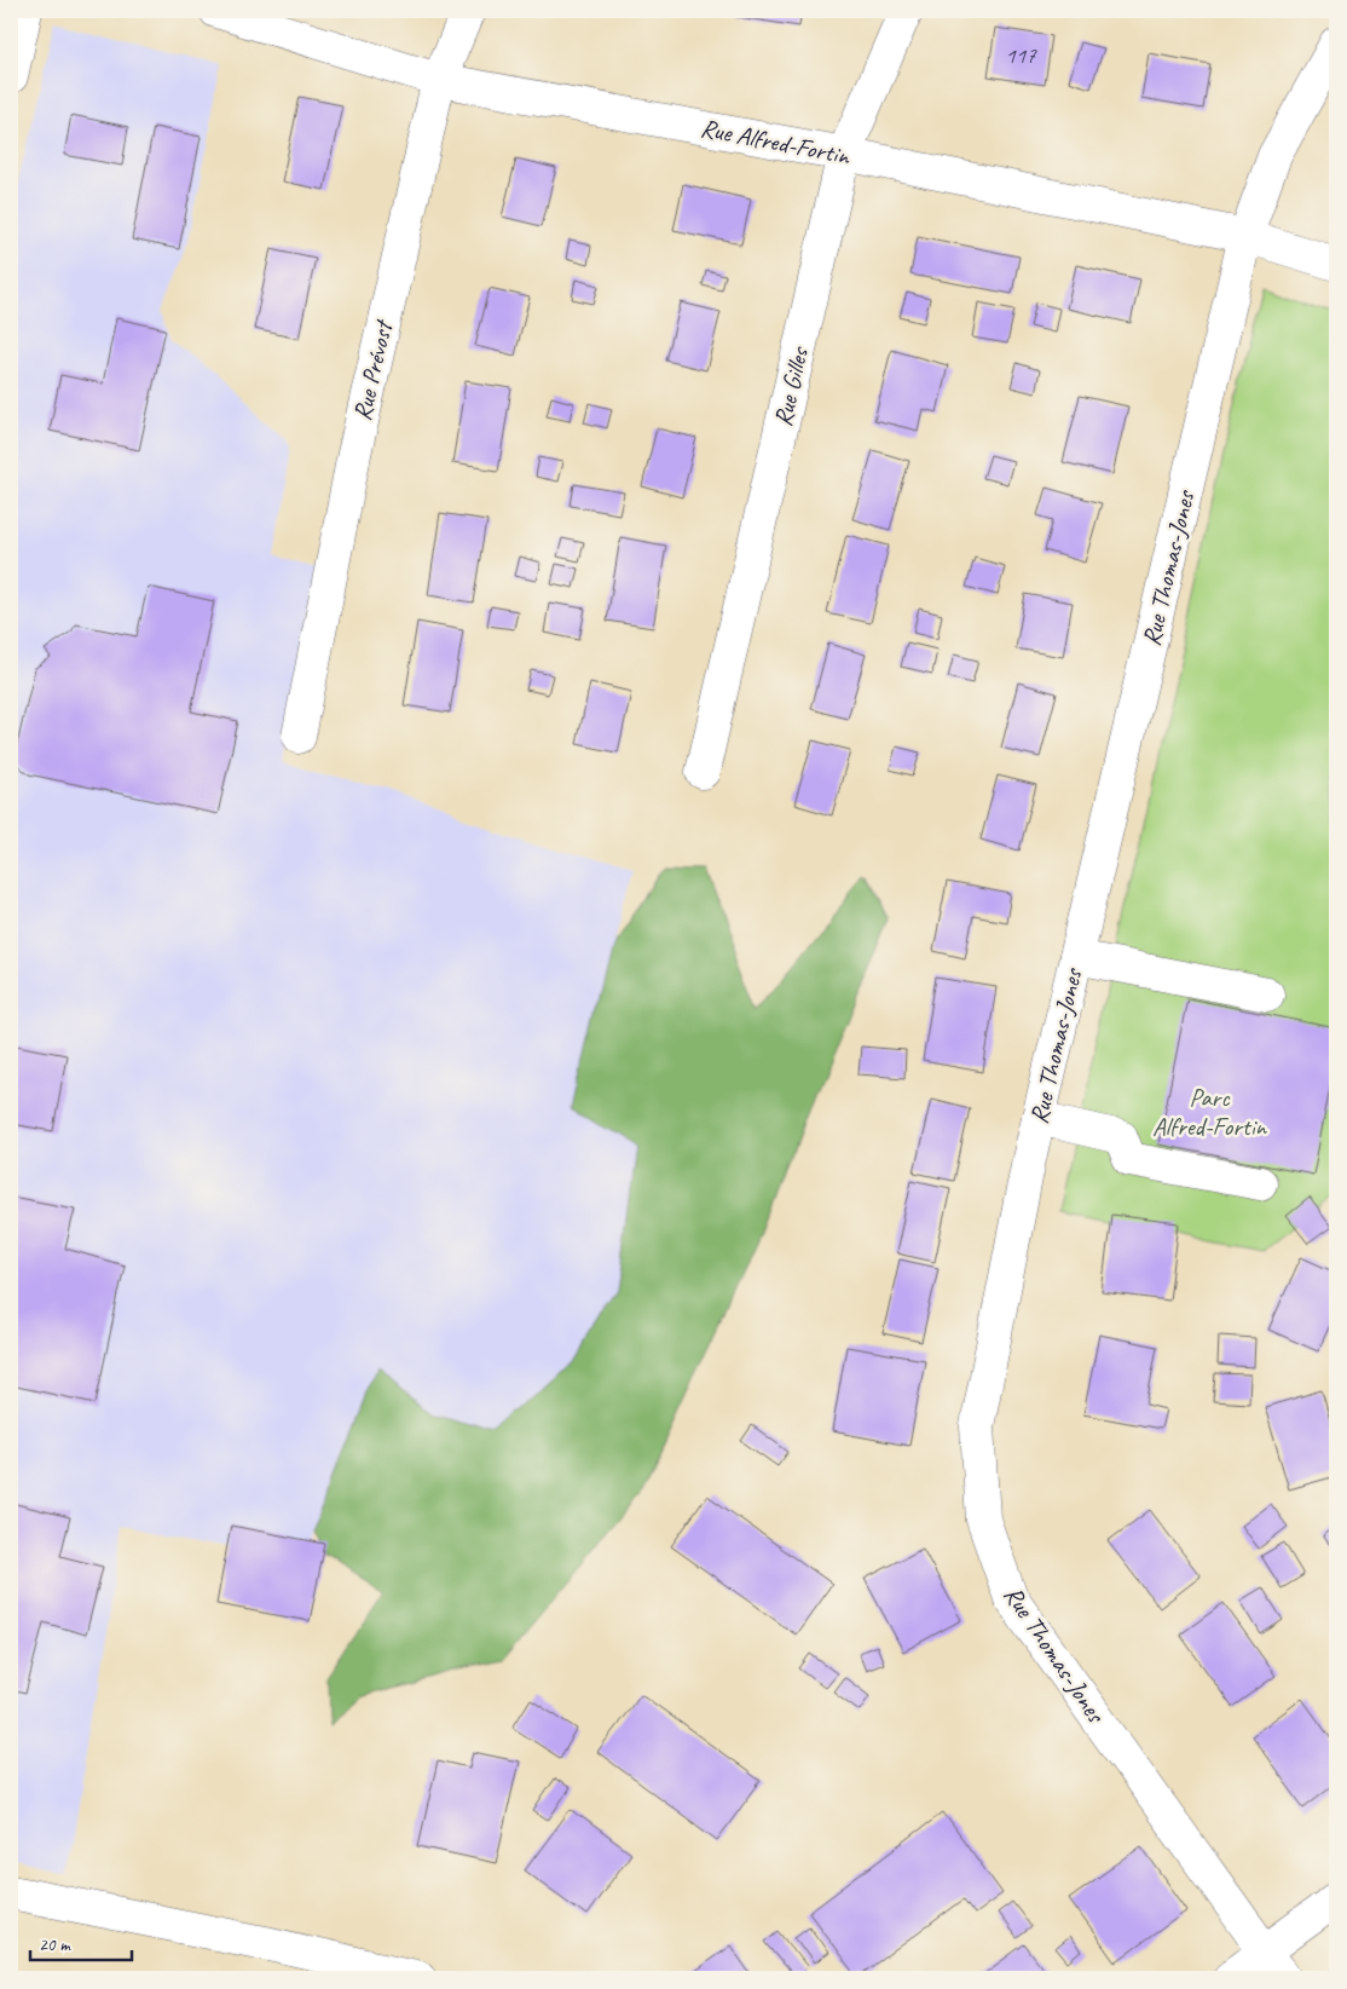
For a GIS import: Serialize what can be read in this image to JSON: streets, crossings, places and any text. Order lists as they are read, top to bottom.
{
  "streets": {
    "street": [
      "Rue Alfred-Fortin",
      "Rue Prévost",
      "Rue Gilles",
      "Rue Thomas-Jones"
    ]
  },
  "crossings": [
    ["Rue Alfred-Fortin", "Rue Prévost"],
    ["Rue Alfred-Fortin", "Rue Gilles"],
    ["Rue Alfred-Fortin", "Rue Thomas-Jones"]
  ],
  "parks": ["Parc Alfred-Fortin"],
  "house_numbers": ["117"],
  "scale_bar": "20 m"
}
